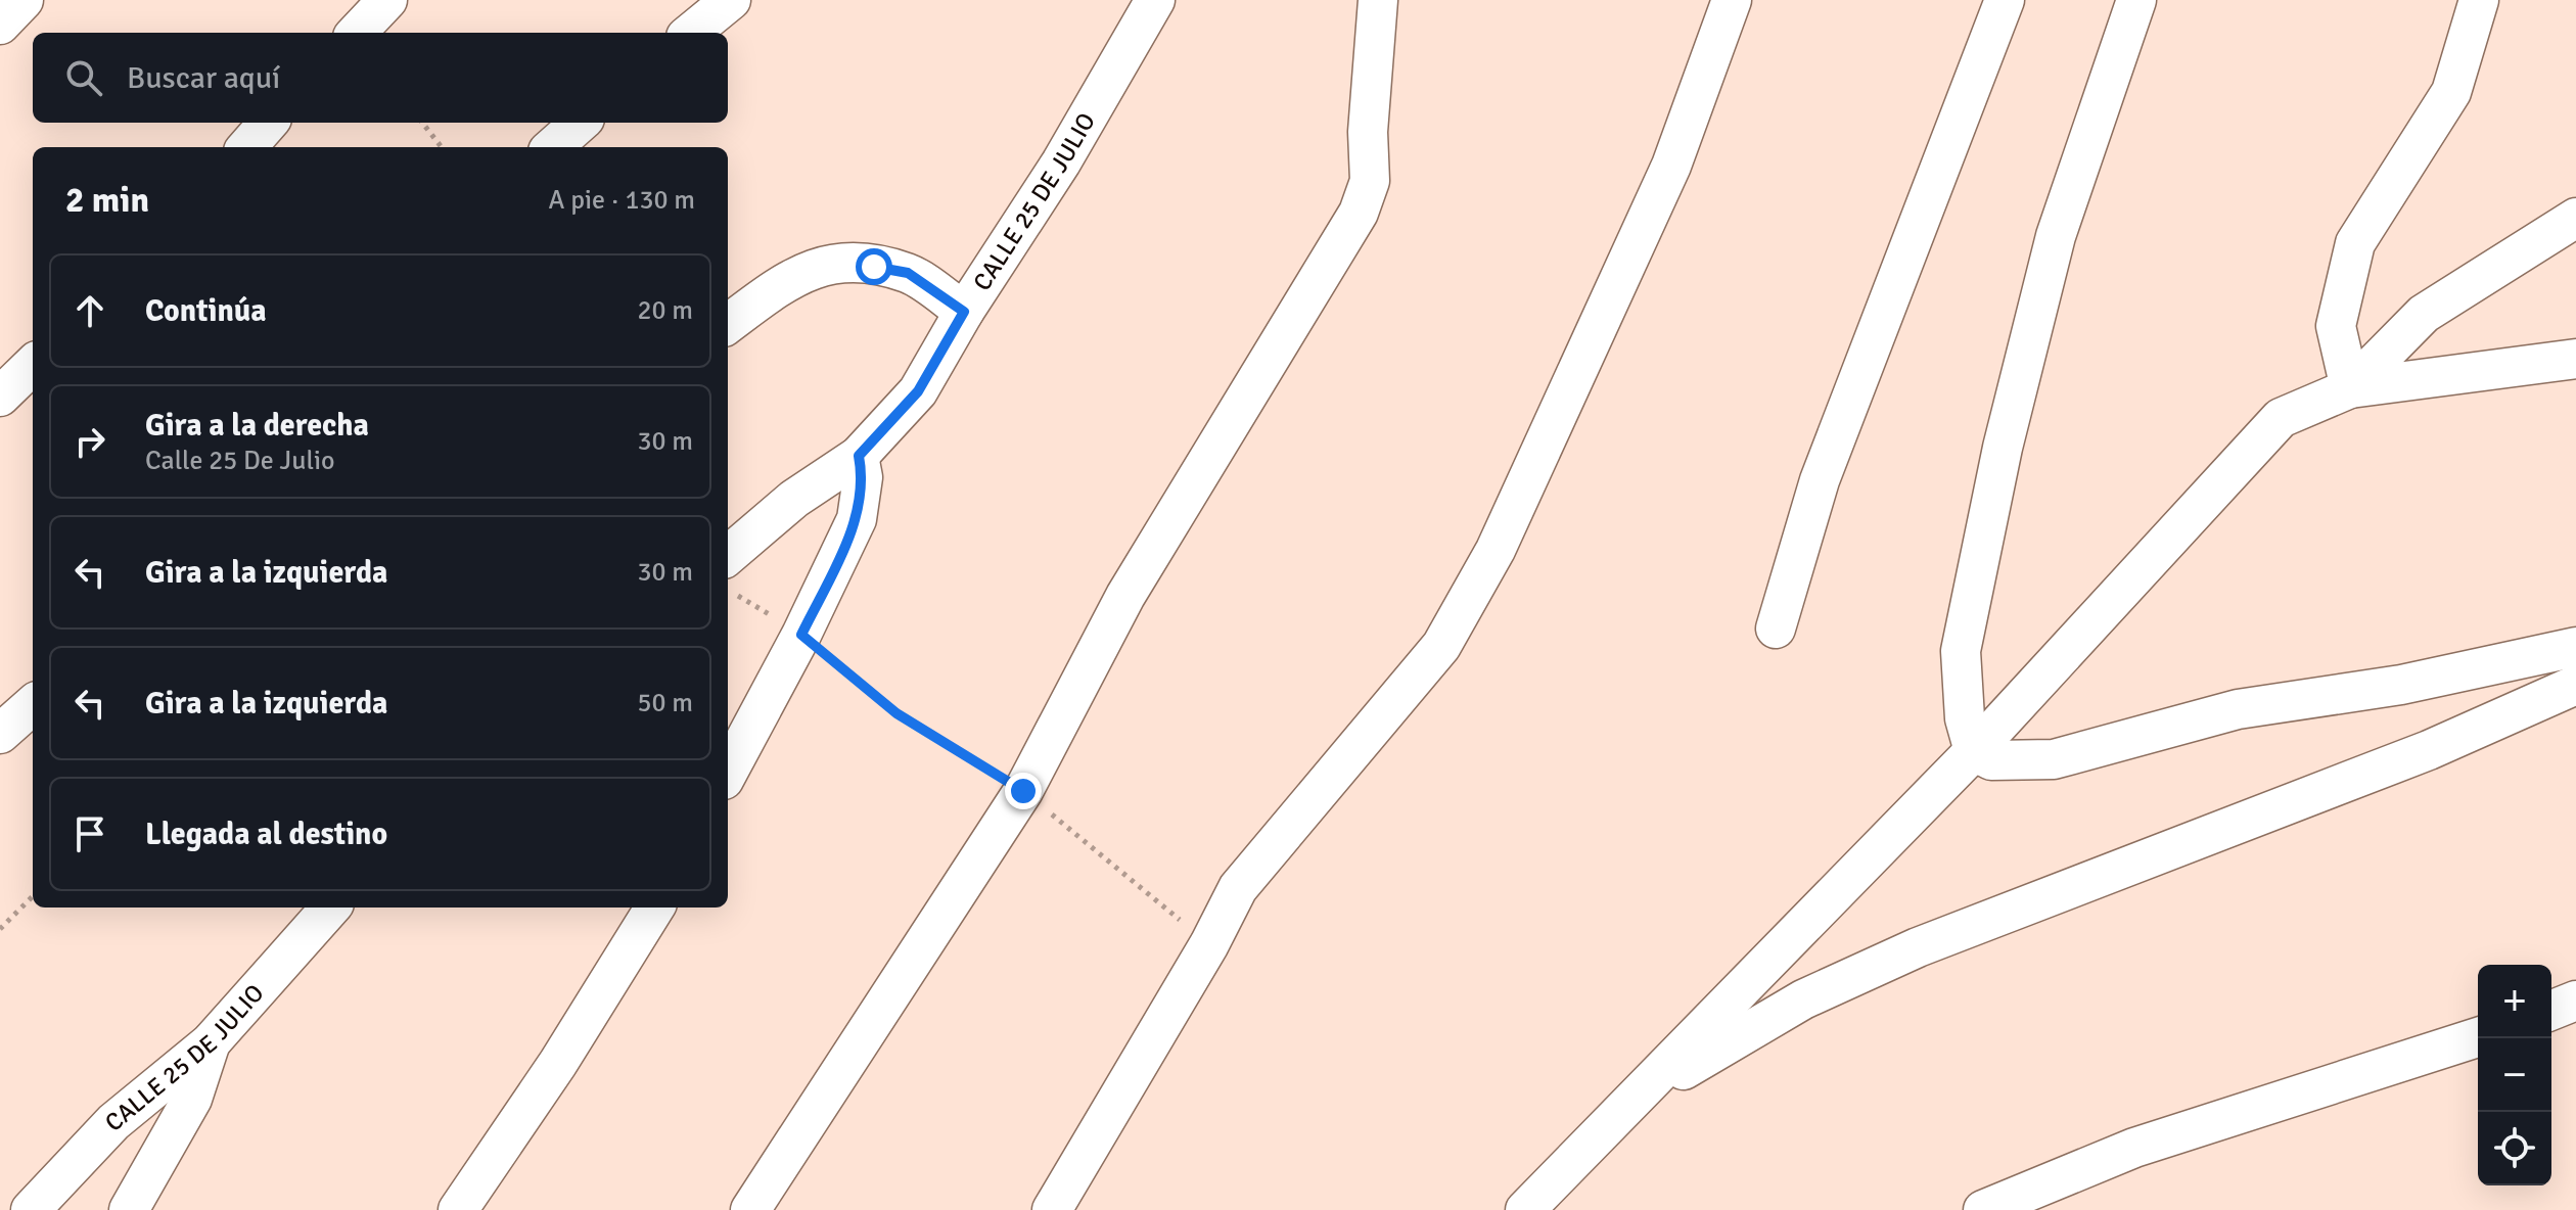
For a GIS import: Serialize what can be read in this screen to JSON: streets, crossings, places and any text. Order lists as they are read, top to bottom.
{
  "streets": {
    "street": ["CALLE 25 DE JULIO"]
  },
  "page": {
    "search": "Buscar aquí",
    "heading": ["2 min", "A pie · 130 m"],
    "list": [
      ["Continúa", "20 m"],
      ["Gira a la derecha", "Calle 25 De Julio", "30 m"],
      ["Gira a la izquierda", "30 m"],
      ["Gira a la izquierda", "50 m"],
      "Llegada al destino"
    ],
    "map_buttons": ["+", "−"]
  }
}
